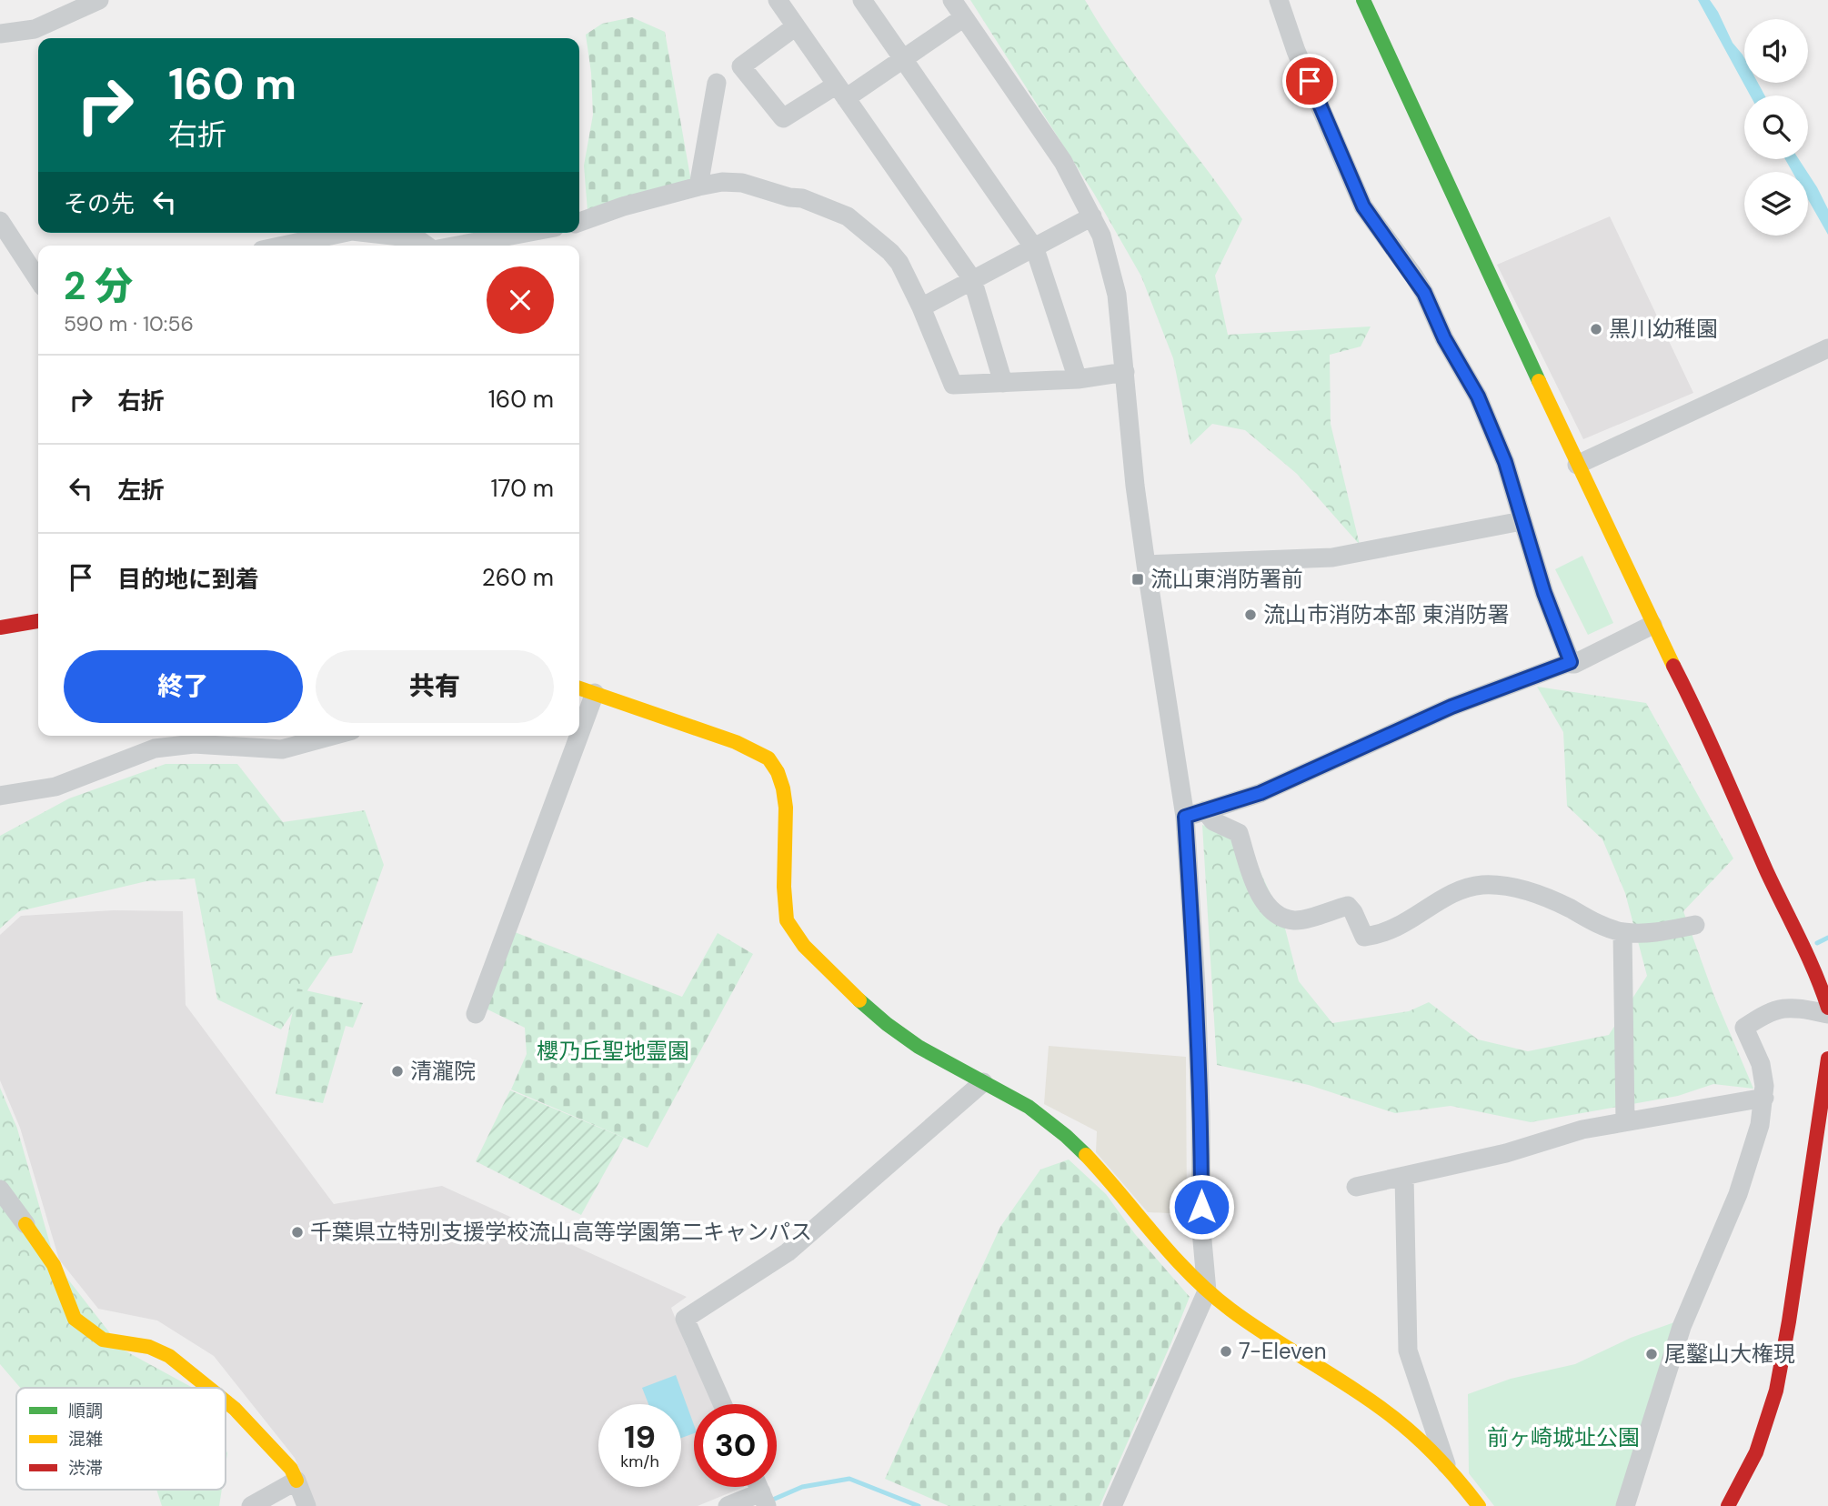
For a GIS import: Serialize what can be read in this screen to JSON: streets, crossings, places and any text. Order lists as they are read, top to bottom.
{
  "parks": ["櫻乃丘聖地霊園", "前ヶ崎城址公園"],
  "places": {
    "other": [
      "黒川幼稚園",
      "流山市消防本部 東消防署",
      "清瀧院",
      "千葉県立特別支援学校流山高等学園第二キャンパス",
      "7-Eleven",
      "尾鑿山大権現"
    ],
    "transit": ["流山東消防署前"]
  },
  "legend": ["順調", "混雑", "渋滞"],
  "page": {
    "turn": ["160 m", "右折"],
    "then": "その先",
    "heading": ["2 分", "590 m · 10:56"],
    "list": [
      {
        "name": "右折",
        "value": "160 m"
      },
      {
        "name": "左折",
        "value": "170 m"
      },
      {
        "name": "目的地に到着",
        "value": "260 m"
      }
    ],
    "buttons": ["終了", "共有"],
    "speed": "19 km/h",
    "limit": "30"
  }
}
